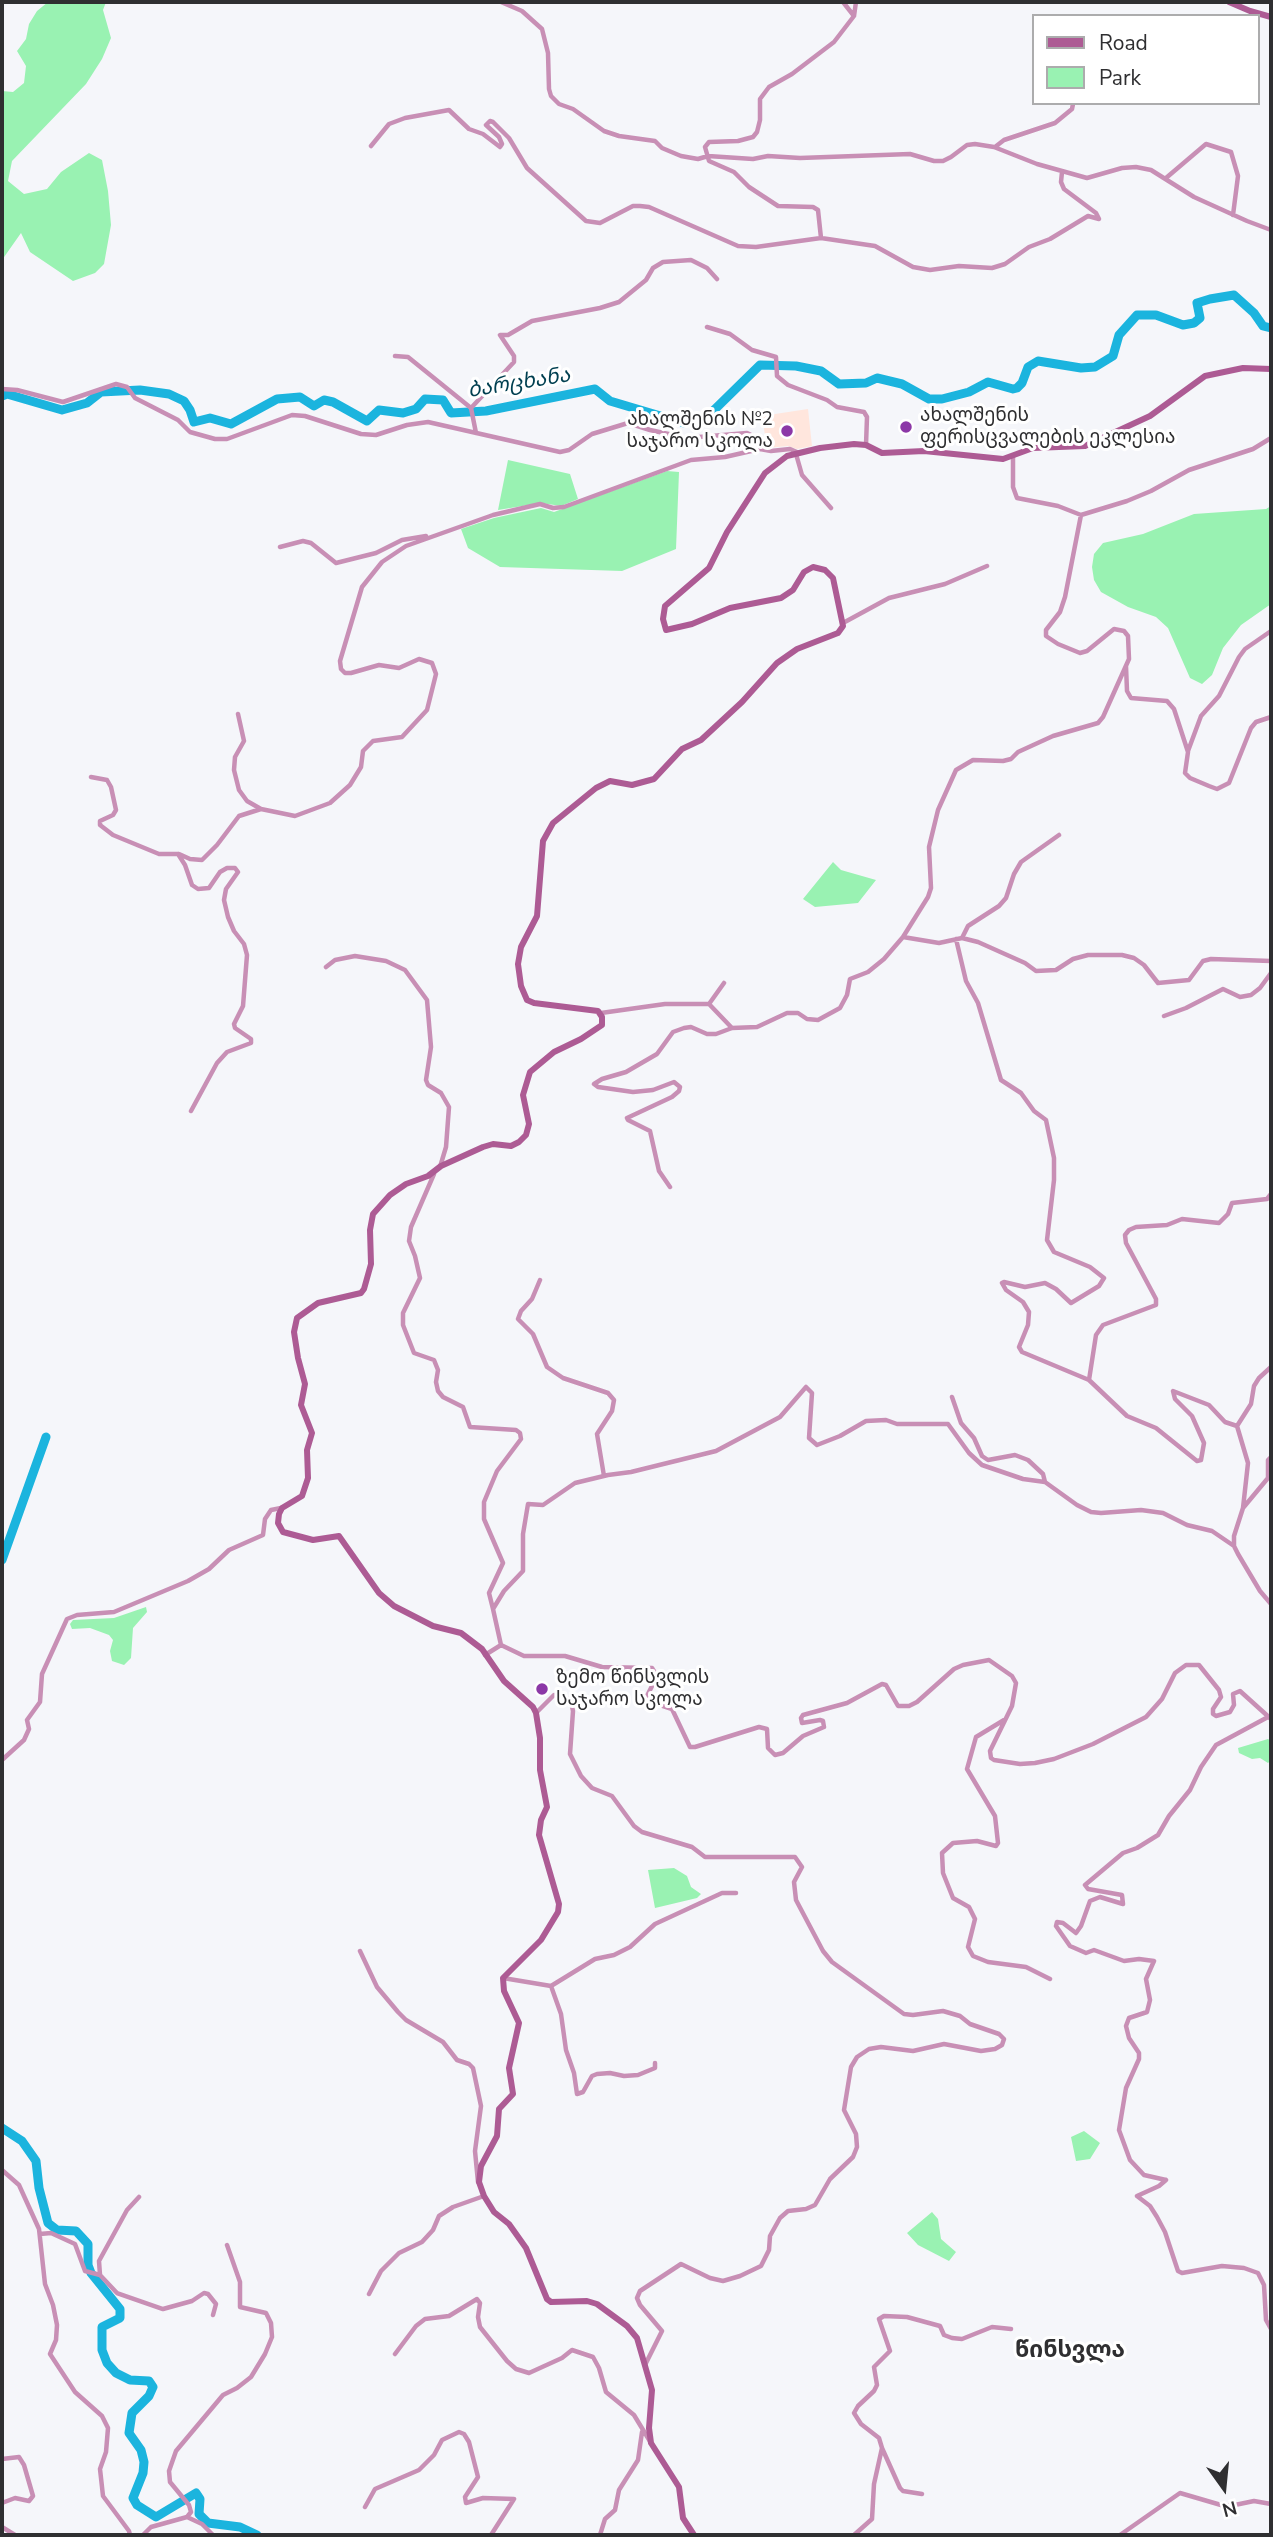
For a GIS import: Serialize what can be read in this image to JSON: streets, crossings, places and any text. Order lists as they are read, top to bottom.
{
  "districts": ["წინსვლა"],
  "water": ["ბარცხანა"],
  "places": ["ახალშენის ფერისცვალების ეკლესია", "ახალშენის №2 საჯარო სკოლა", "ზემო წინსვლის საჯარო სკოლა"],
  "legend": ["Road", "Park"],
  "north": "bottom"
}
